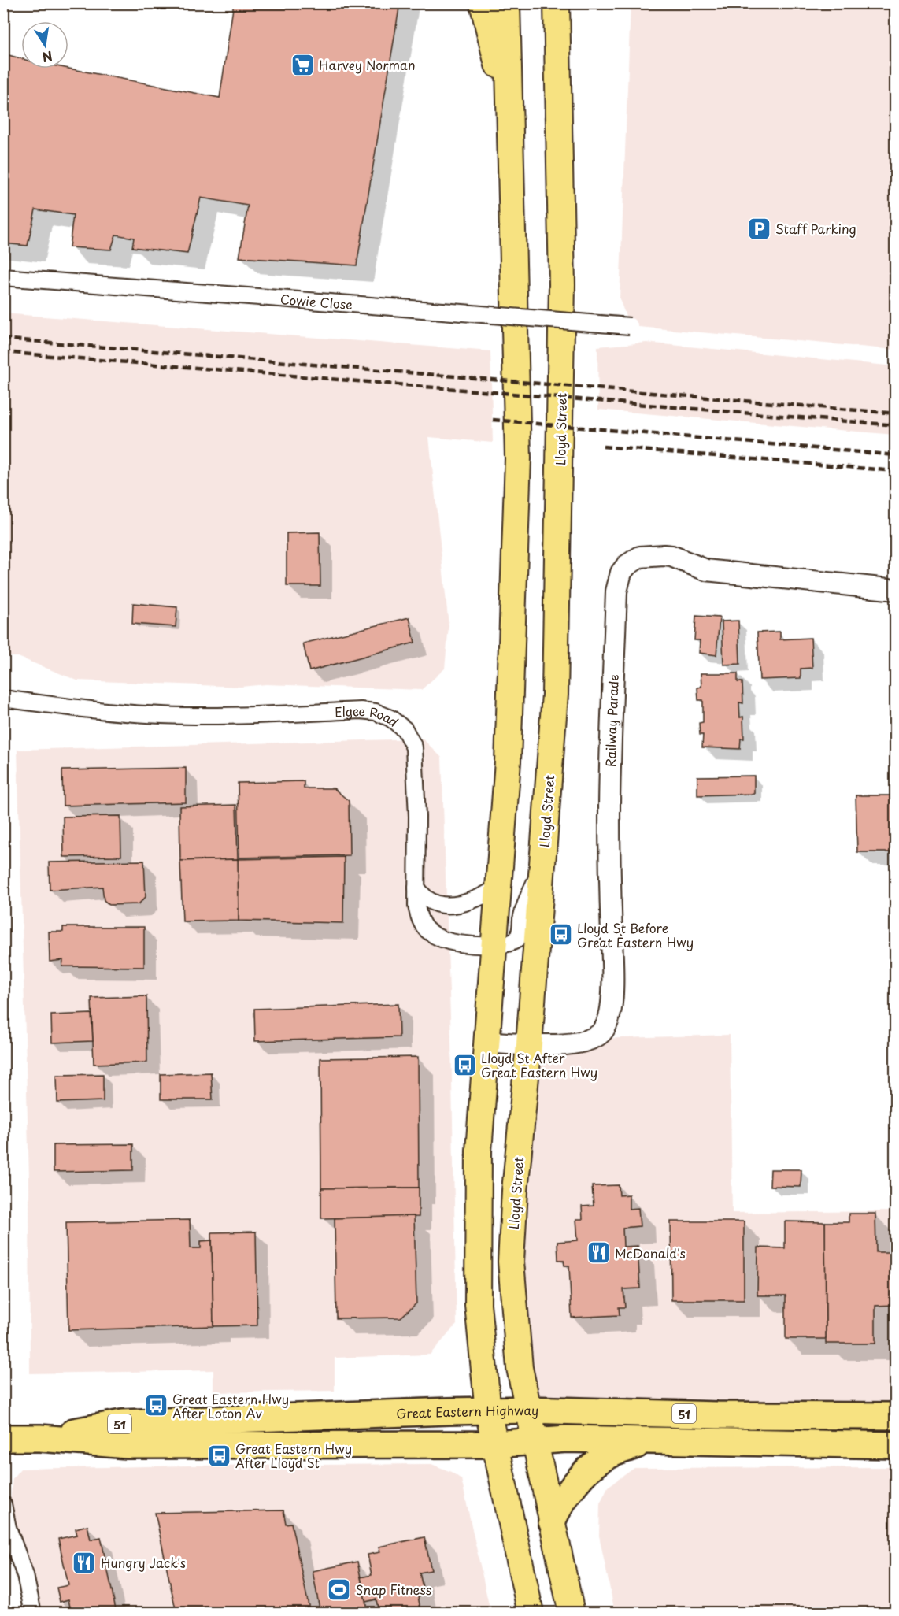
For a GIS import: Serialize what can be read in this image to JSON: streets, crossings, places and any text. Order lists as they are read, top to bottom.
{
  "streets": {
    "highway": ["Great Eastern Highway", "51"],
    "main road": ["Lloyd Street"],
    "street": ["Cowie Close", "Elgee Road", "Railway Parade"]
  },
  "crossings": [
    ["Lloyd Street", "Elgee Road"],
    ["Lloyd Street", "Railway Parade"],
    ["Lloyd Street", "Great Eastern Highway"]
  ],
  "places": {
    "supermarket": ["Harvey Norman"],
    "parking": ["Staff Parking"],
    "bus stop": [
      "Lloyd St Before Great Eastern Hwy",
      "Lloyd St After Great Eastern Hwy",
      "Great Eastern Hwy After Loton Av",
      "Great Eastern Hwy After Lloyd St"
    ],
    "restaurant": ["McDonald's", "Hungry Jack's"],
    "sports": ["Snap Fitness"]
  },
  "north": "bottom"
}
